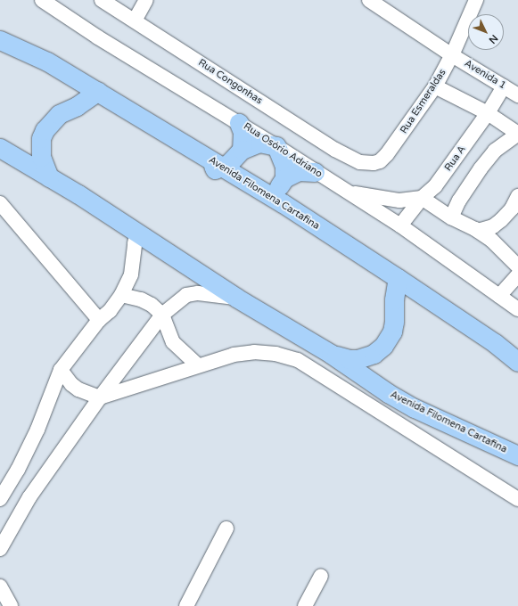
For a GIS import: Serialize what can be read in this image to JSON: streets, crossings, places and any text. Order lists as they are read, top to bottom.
{
  "streets": {
    "main road": ["Avenida Filomena Cartafina"],
    "street": [
      "Avenida 1",
      "Rua Congonhas",
      "Rua Esmeraldas",
      "Rua Osório Adriano",
      "Rua A"
    ]
  },
  "crossings": [
    ["Avenida 1", "Rua Esmeraldas"],
    ["Avenida 1", "Rua A"],
    ["Rua Congonhas", "Rua Esmeraldas"],
    ["Rua Osório Adriano", "Rua A"]
  ],
  "north": "bottom right"
}
